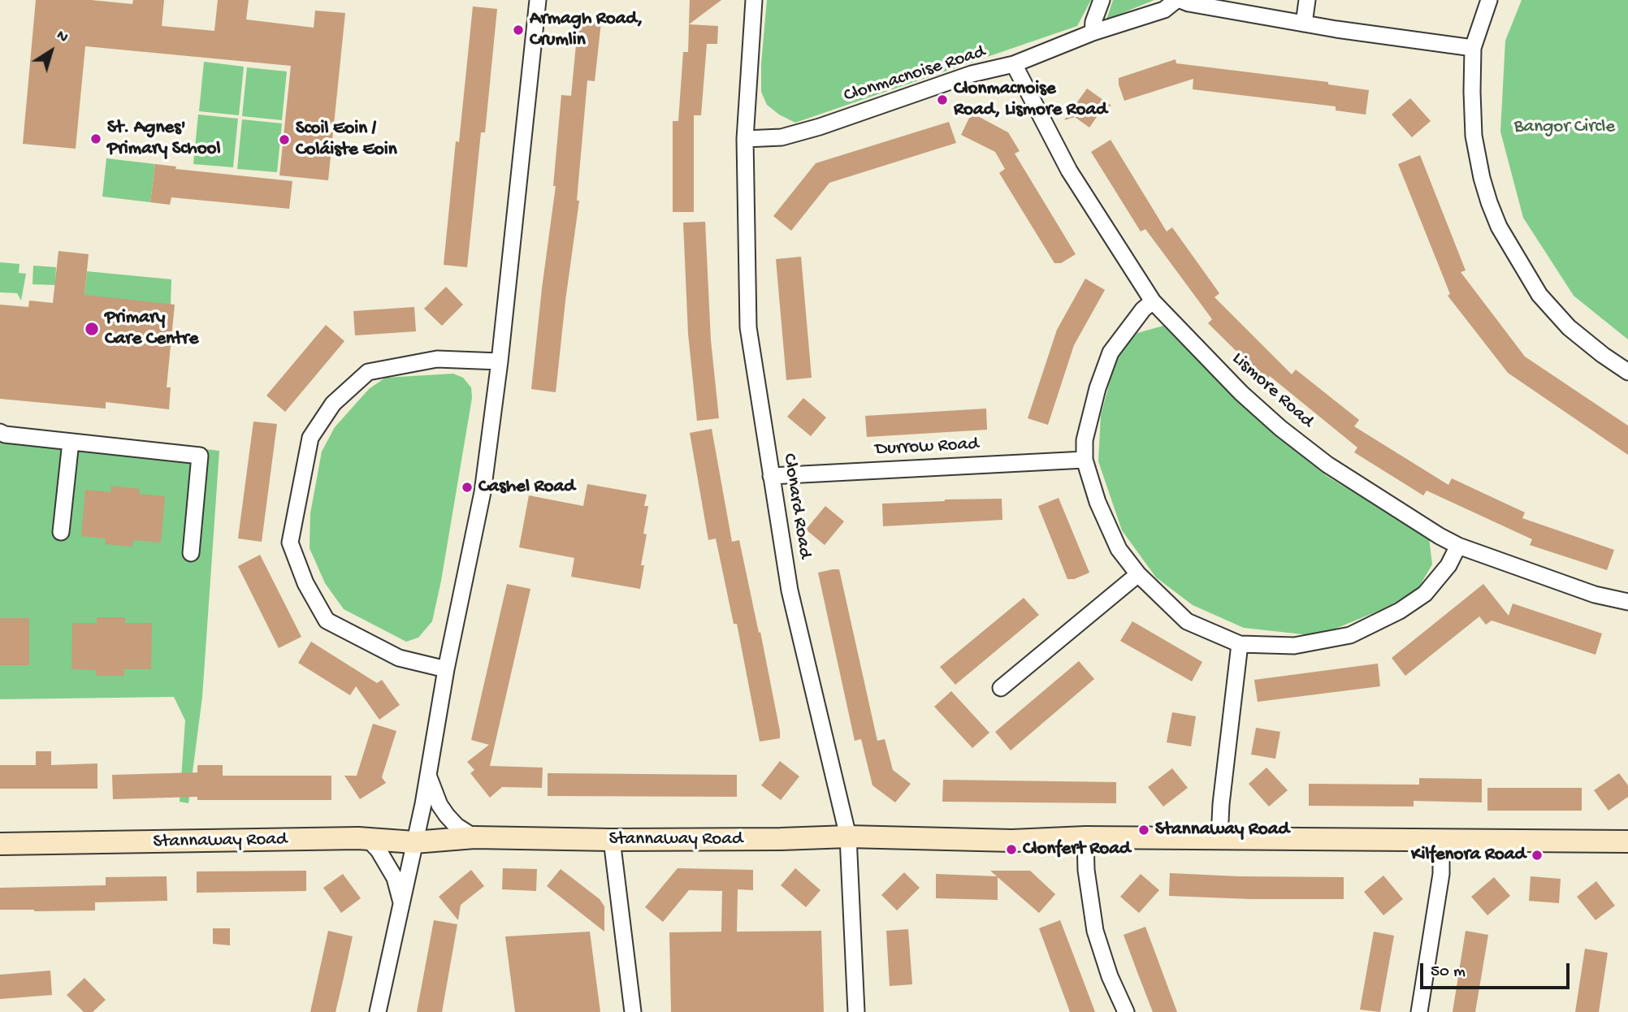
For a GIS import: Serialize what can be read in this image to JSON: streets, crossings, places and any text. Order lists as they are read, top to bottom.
{
  "streets": {
    "street": [
      "Clonmacnoise Road",
      "Lismore Road",
      "Durrow Road",
      "Clonard Road",
      "Stannaway Road"
    ]
  },
  "crossings": [
    ["Clonmacnoise Road", "Lismore Road"],
    ["Clonmacnoise Road", "Clonard Road"],
    ["Durrow Road", "Clonard Road"],
    ["Clonard Road", "Stannaway Road"]
  ],
  "parks": ["Bangor Circle"],
  "places": [
    "Armagh Road, Crumlin",
    "Clonmacnoise Road, Lismore Road",
    "St. Agnes' Primary School",
    "Scoil Eoin / Coláiste Eoin",
    "Primary Care Centre",
    "Cashel Road",
    "Stannaway Road",
    "Clonfert Road",
    "Kilfenora Road"
  ],
  "scale_bar": "50 m",
  "north": "top right"
}
